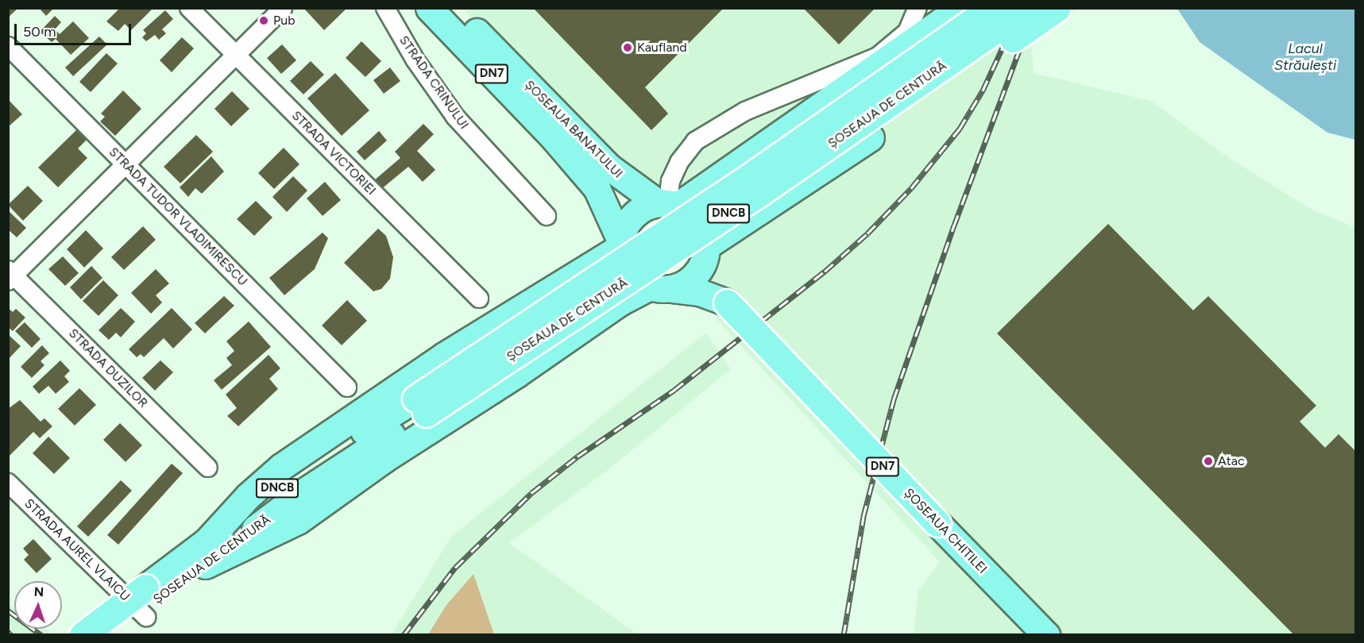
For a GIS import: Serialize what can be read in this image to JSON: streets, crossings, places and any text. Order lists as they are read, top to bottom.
{
  "streets": {
    "main road": [
      "DN7",
      "ȘOSEAUA DE CENTURĂ",
      "ȘOSEAUA BANATULUI",
      "DNCB",
      "ȘOSEAUA CHITILEI"
    ],
    "street": [
      "STRADA CRINULUI",
      "STRADA VICTORIEI",
      "STRADA TUDOR VLADIMIRESCU",
      "STRADA DUZILOR",
      "STRADA AUREL VLAICU"
    ]
  },
  "crossings": [
    ["DN7", "ȘOSEAUA BANATULUI"],
    ["DN7", "ȘOSEAUA CHITILEI"],
    ["ȘOSEAUA DE CENTURĂ", "STRADA AUREL VLAICU"],
    ["ȘOSEAUA BANATULUI", "ȘOSEAUA CHITILEI"]
  ],
  "water": ["Lacul Străulești"],
  "places": ["Pub", "Kaufland", "Atac"],
  "scale_bar": "50 m",
  "north": "top"
}
